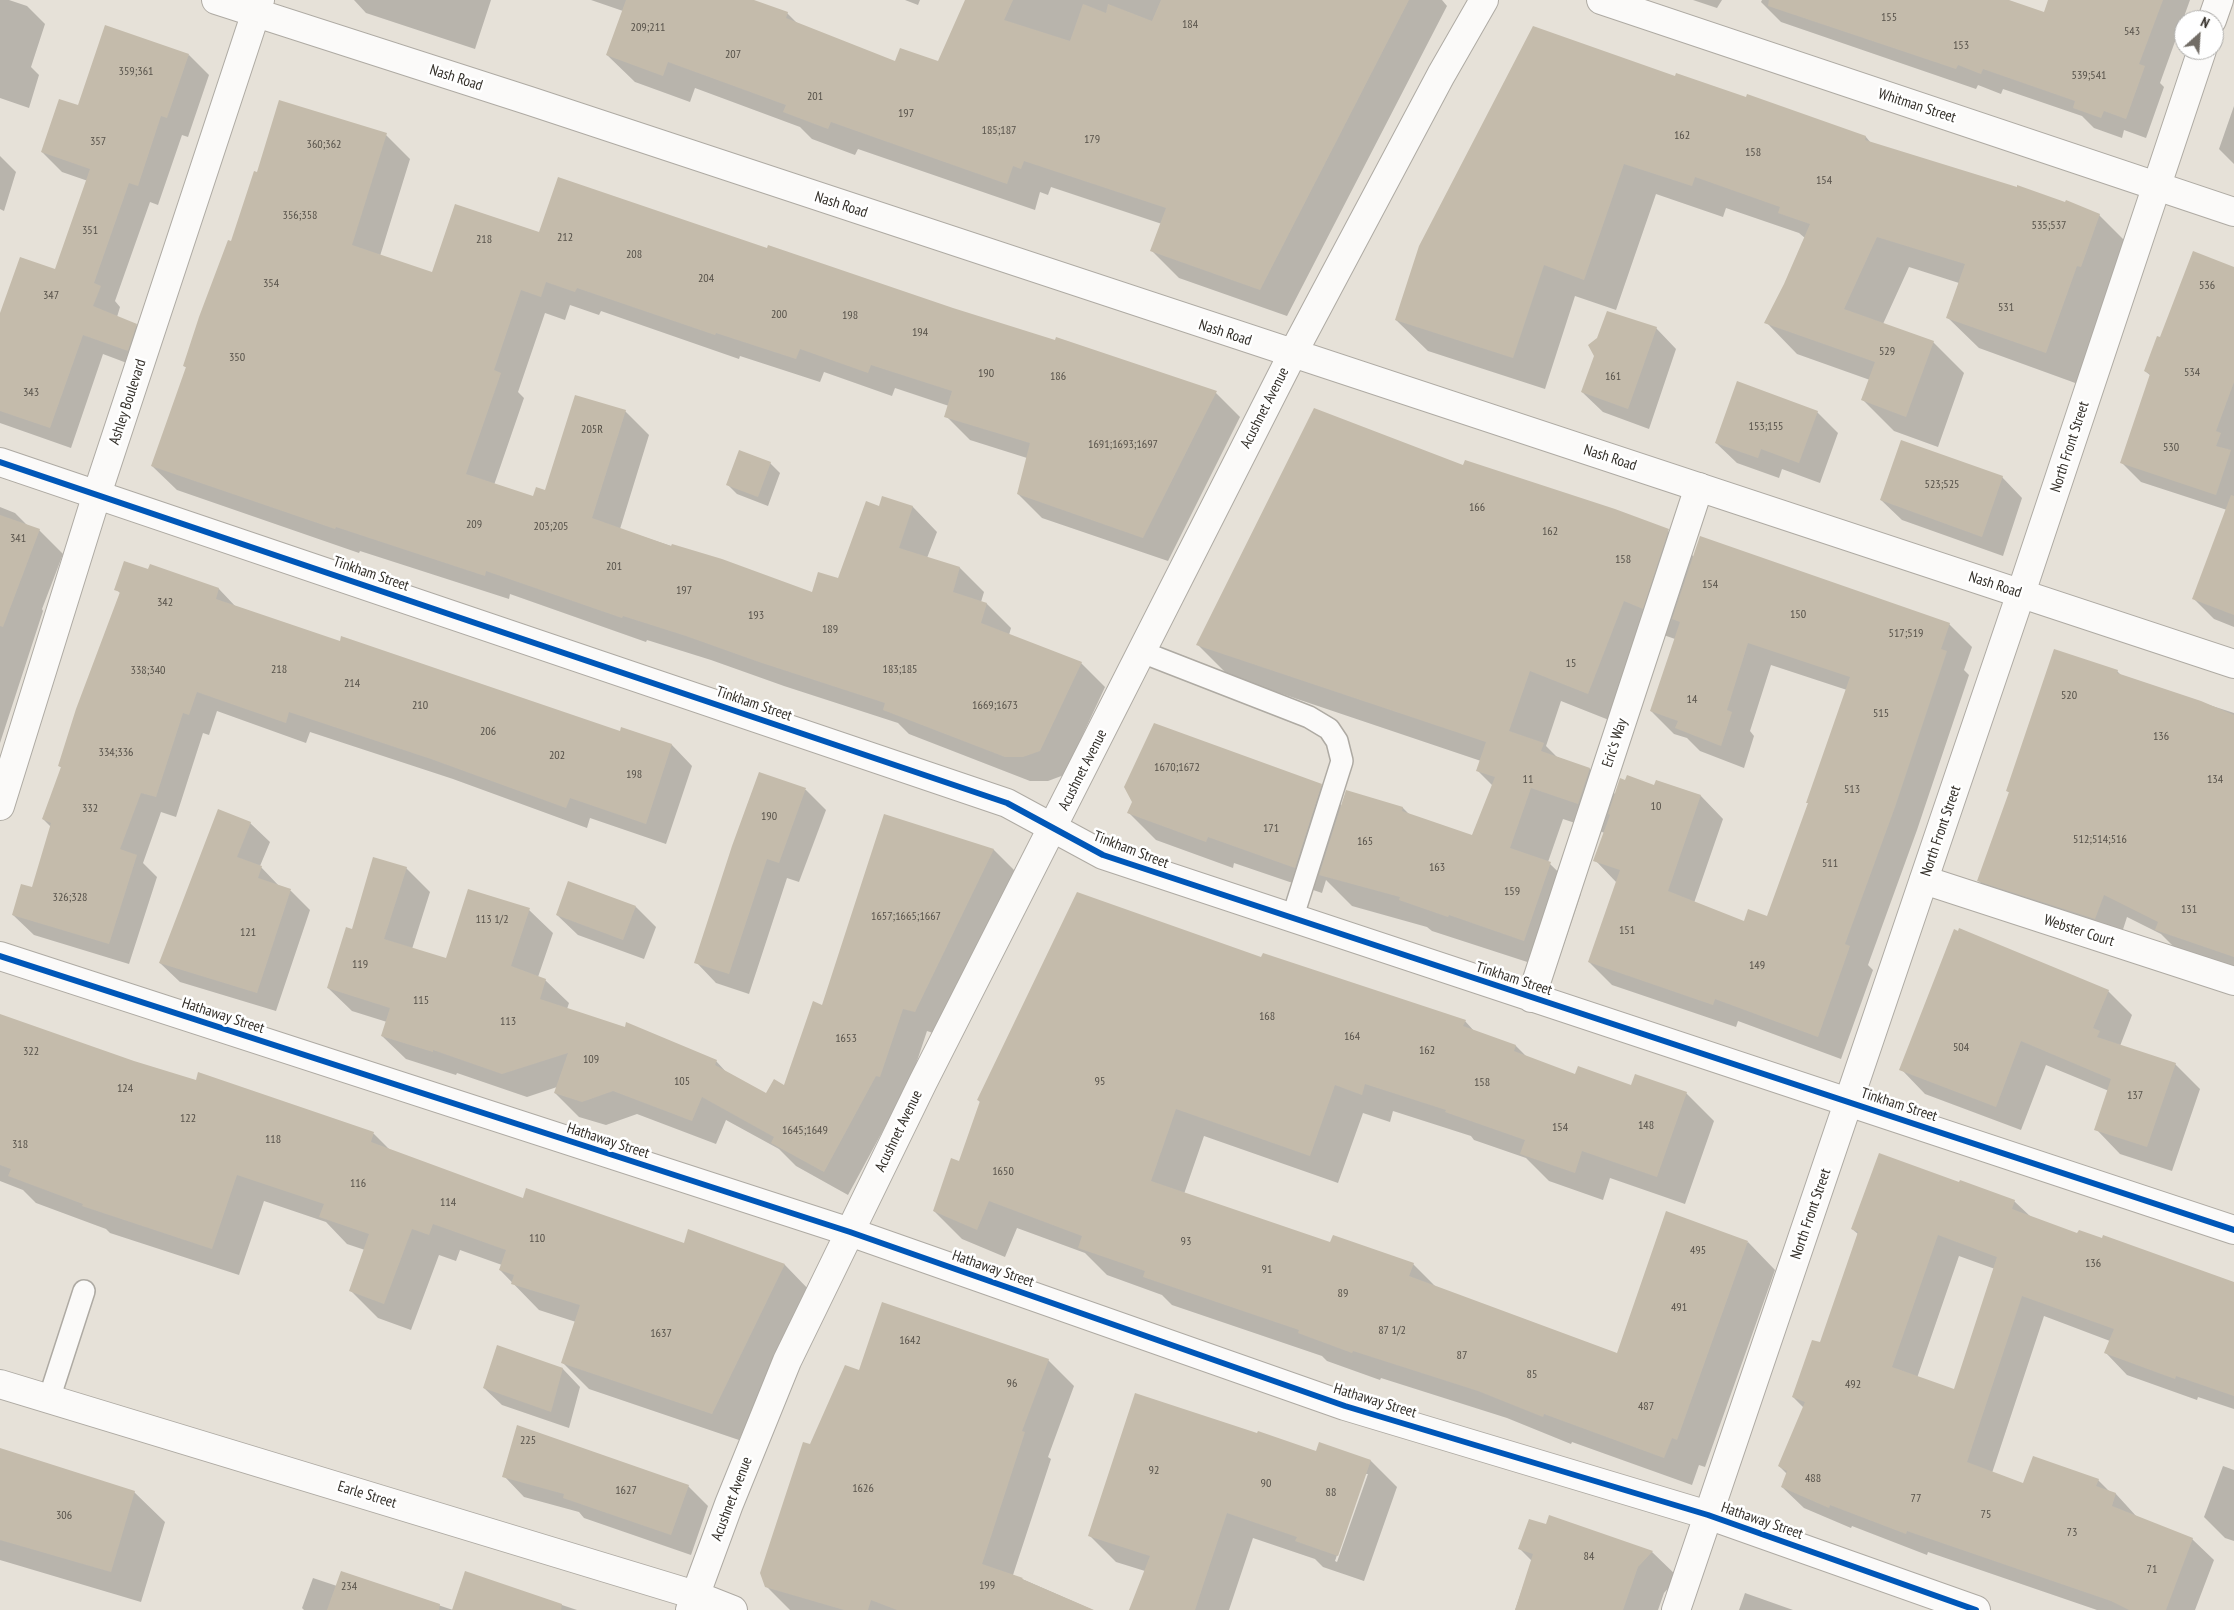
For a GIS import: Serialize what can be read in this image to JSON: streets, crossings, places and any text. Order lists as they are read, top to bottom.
{
  "streets": {
    "street": [
      "Nash Road",
      "Whitman Street",
      "Ashley Boulevard",
      "Acushnet Avenue",
      "North Front Street",
      "Tinkham Street",
      "Eric's Way",
      "Webster Court",
      "Hathaway Street",
      "Earle Street"
    ]
  },
  "crossings": [
    ["Nash Road", "Ashley Boulevard"],
    ["Nash Road", "Acushnet Avenue"],
    ["Nash Road", "North Front Street"],
    ["Nash Road", "Eric's Way"],
    ["Whitman Street", "North Front Street"],
    ["Ashley Boulevard", "Tinkham Street"],
    ["Acushnet Avenue", "Tinkham Street"],
    ["Acushnet Avenue", "Hathaway Street"],
    ["Acushnet Avenue", "Earle Street"],
    ["North Front Street", "Tinkham Street"],
    ["North Front Street", "Webster Court"],
    ["North Front Street", "Hathaway Street"],
    ["Tinkham Street", "Eric's Way"]
  ],
  "house_numbers": [
    "155",
    "184",
    "209;211",
    "543",
    "153",
    "207",
    "359;361",
    "539;541",
    "201",
    "197",
    "185;187",
    "162",
    "179",
    "357",
    "360;362",
    "158",
    "154",
    "356;358",
    "535;537",
    "351",
    "212",
    "218",
    "208",
    "204",
    "354",
    "536",
    "347",
    "531",
    "200",
    "198",
    "194",
    "529",
    "350",
    "534",
    "190",
    "186",
    "161",
    "343",
    "153;155",
    "205R",
    "1691;1693;1697",
    "530",
    "523;525",
    "166",
    "209",
    "203;205",
    "162",
    "341",
    "158",
    "201",
    "154",
    "197",
    "342",
    "150",
    "193",
    "189",
    "517;519",
    "15",
    "218",
    "183;185",
    "338;340",
    "214",
    "520",
    "14",
    "210",
    "1669;1673",
    "515",
    "206",
    "136",
    "334;336",
    "202",
    "1670;1672",
    "198",
    "11",
    "134",
    "513",
    "10",
    "332",
    "190",
    "171",
    "512;514;516",
    "165",
    "511",
    "163",
    "159",
    "326;328",
    "131",
    "1657;1665;1667",
    "113 1/2",
    "151",
    "121",
    "119",
    "149",
    "115",
    "168",
    "113",
    "164",
    "1653",
    "504",
    "162",
    "322",
    "109",
    "105",
    "95",
    "158",
    "124",
    "137",
    "122",
    "148",
    "154",
    "1645;1649",
    "118",
    "318",
    "1650",
    "116",
    "114",
    "110",
    "93",
    "495",
    "136",
    "91",
    "89",
    "491",
    "87 1/2",
    "1637",
    "1642",
    "87",
    "85",
    "96",
    "492",
    "487",
    "225",
    "92",
    "488",
    "90",
    "1626",
    "1627",
    "88",
    "77",
    "75",
    "306",
    "73",
    "84",
    "71",
    "199",
    "234"
  ],
  "north": "top right"
}
